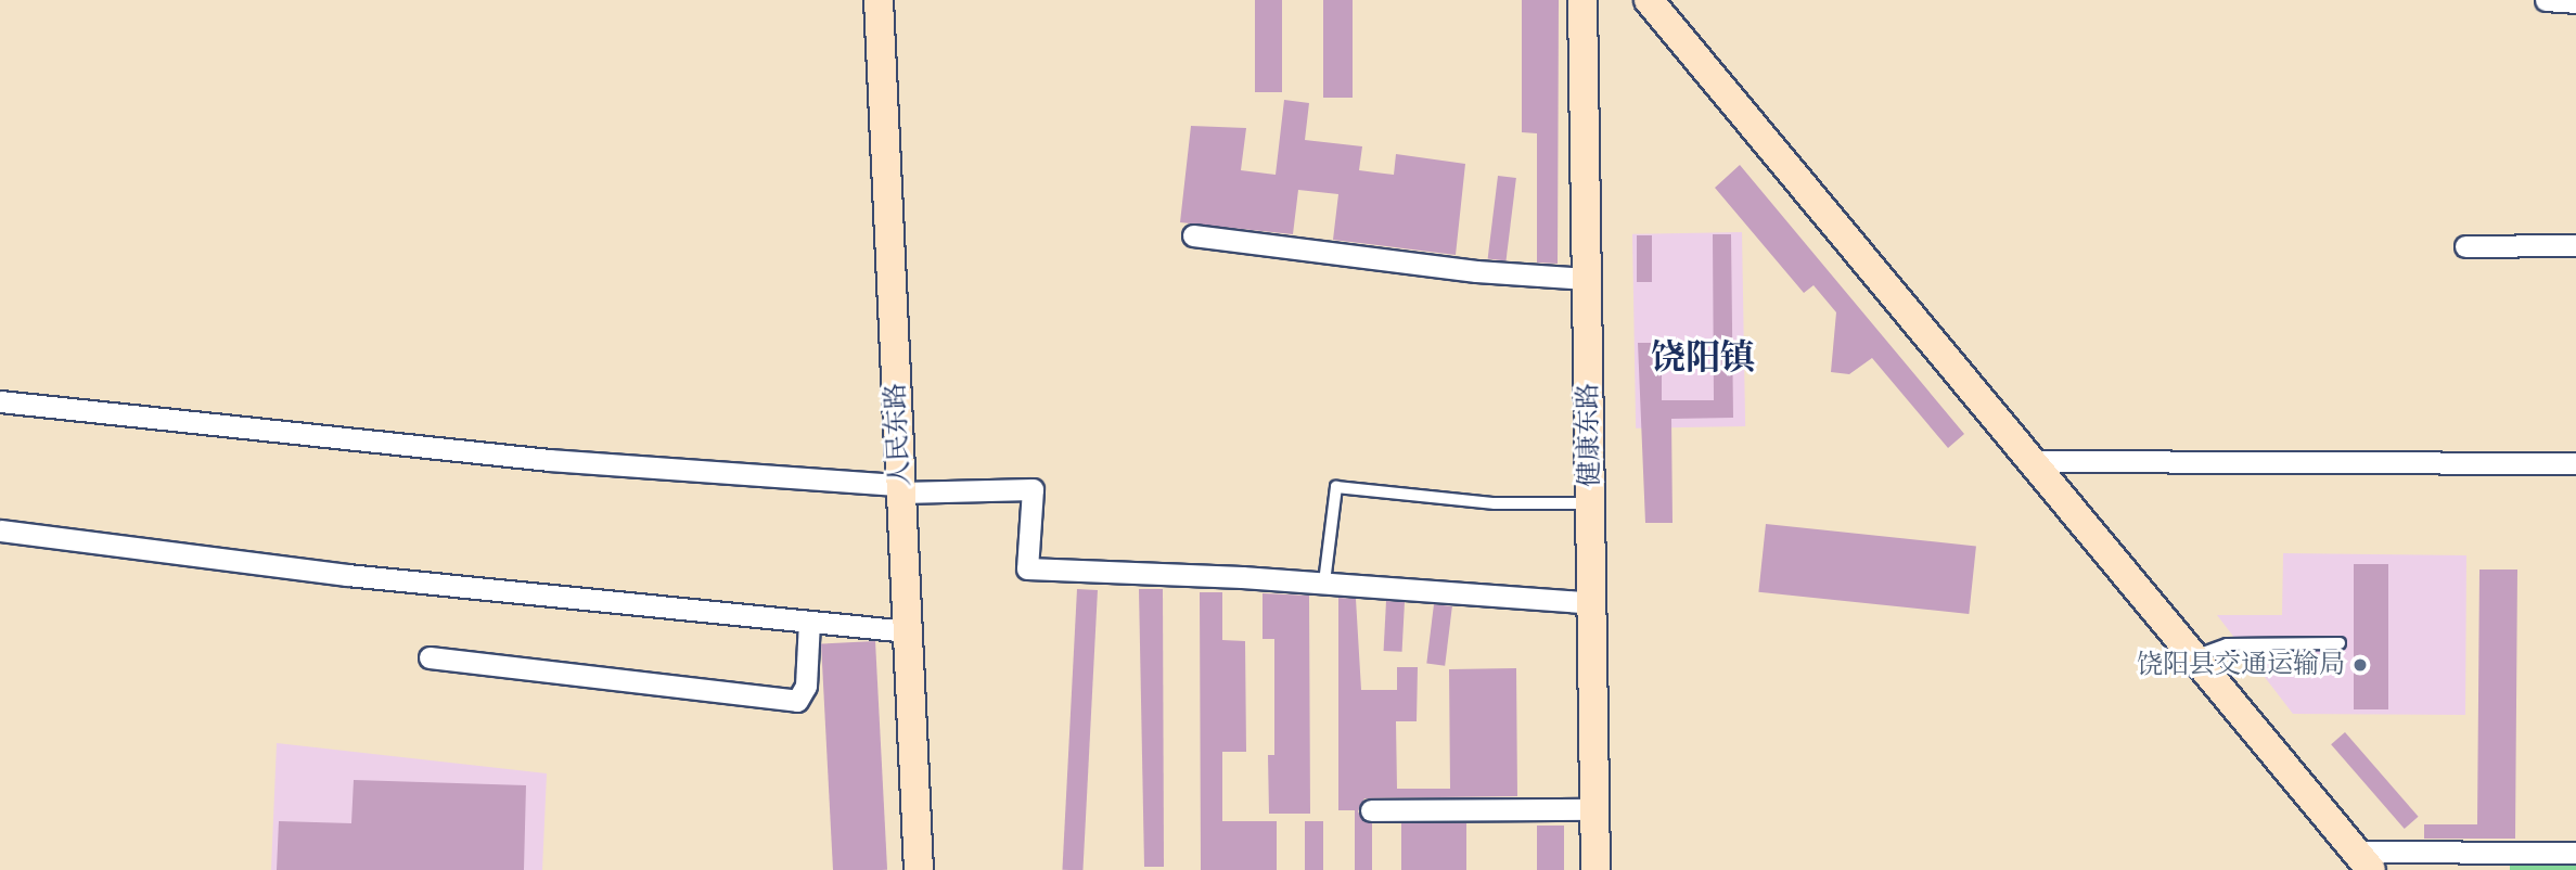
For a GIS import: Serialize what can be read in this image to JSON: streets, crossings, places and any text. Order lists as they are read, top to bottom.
{
  "streets": {
    "street": ["人民东路", "健康东路"]
  },
  "districts": ["饶阳镇"],
  "places": ["饶阳县交通运输局"]
}
